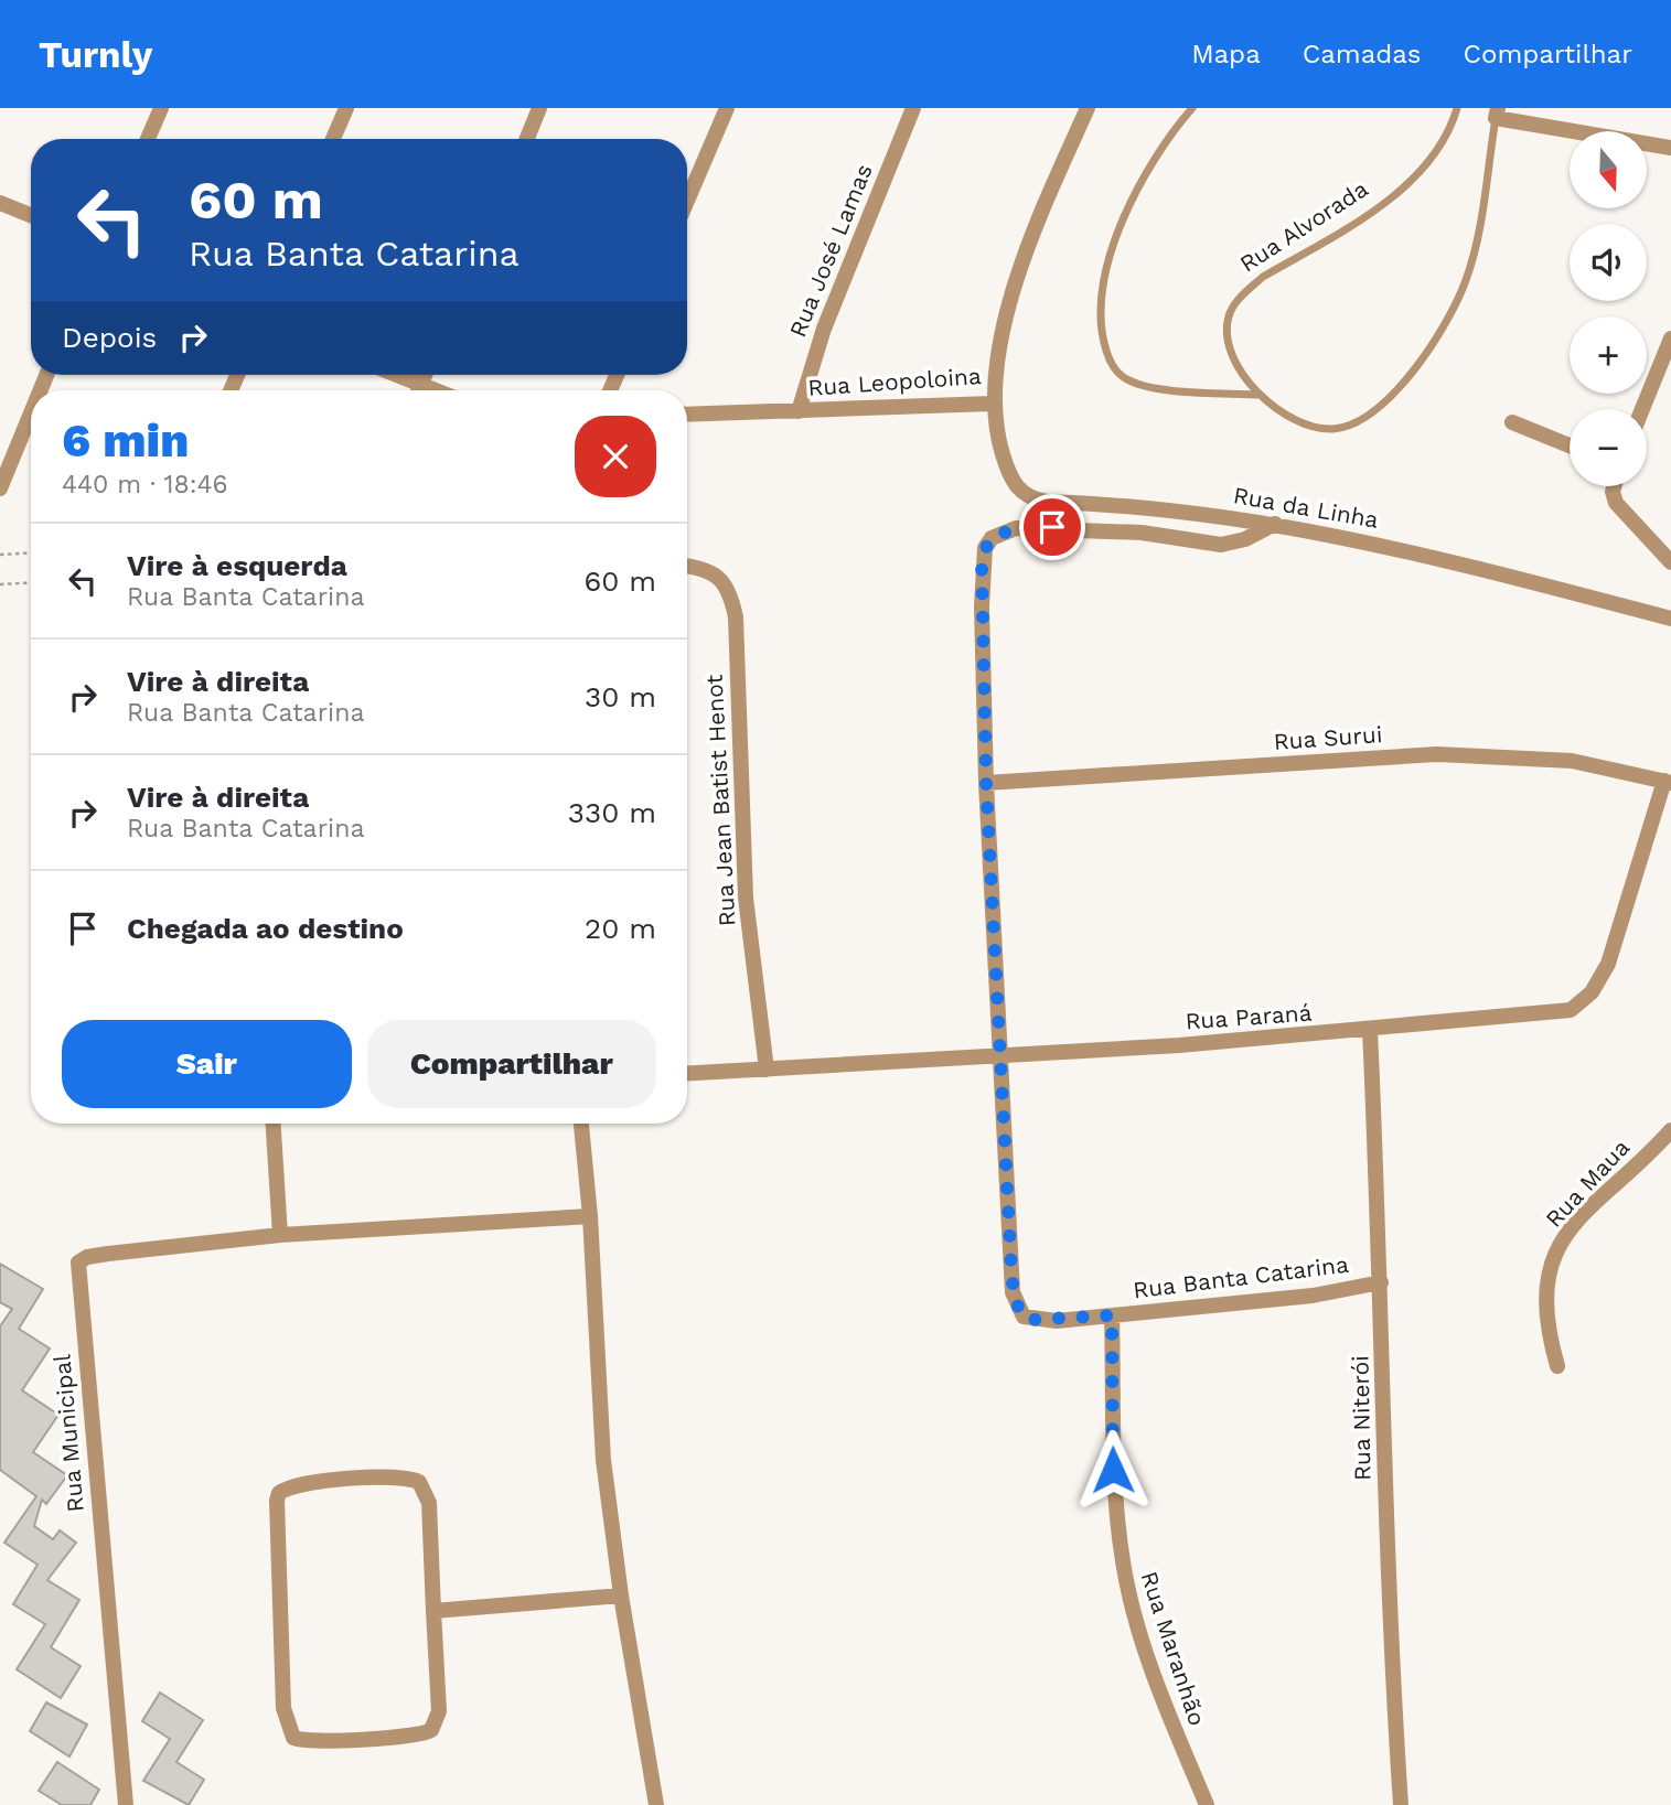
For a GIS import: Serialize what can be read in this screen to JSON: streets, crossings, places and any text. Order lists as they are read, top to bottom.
{
  "streets": {
    "street": [
      "Rua José Lamas",
      "Rua Leopoloina",
      "Rua da Linha",
      "Rua Surui",
      "Rua Jean Batist Henot",
      "Rua Paraná",
      "Rua Maua",
      "Rua Banta Catarina",
      "Rua Niterói",
      "Rua Municipal",
      "Rua Maranhão"
    ],
    "lane": ["Rua Alvorada"]
  },
  "crossings": [
    ["Rua José Lamas", "Rua Leopoloina"],
    ["Rua Leopoloina", "Rua da Linha"],
    ["Rua da Linha", "Rua Banta Catarina"],
    ["Rua Surui", "Rua Paraná"],
    ["Rua Surui", "Rua Banta Catarina"],
    ["Rua Jean Batist Henot", "Rua Paraná"],
    ["Rua Paraná", "Rua Banta Catarina"],
    ["Rua Paraná", "Rua Niterói"],
    ["Rua Banta Catarina", "Rua Niterói"],
    ["Rua Banta Catarina", "Rua Maranhão"]
  ],
  "north": "bottom",
  "page": {
    "header": "Turnly",
    "nav": ["Mapa", "Camadas", "Compartilhar"],
    "map_buttons": ["+", "−"],
    "turn": ["60 m", "Rua Banta Catarina"],
    "then": "Depois",
    "heading": ["6 min", "440 m · 18:46"],
    "list": [
      {
        "name": "Vire à esquerda",
        "note": "Rua Banta Catarina",
        "value": "60 m"
      },
      {
        "name": "Vire à direita",
        "note": "Rua Banta Catarina",
        "value": "30 m"
      },
      {
        "name": "Vire à direita",
        "note": "Rua Banta Catarina",
        "value": "330 m"
      },
      {
        "name": "Chegada ao destino",
        "value": "20 m"
      }
    ],
    "buttons": ["Sair", "Compartilhar"]
  }
}
